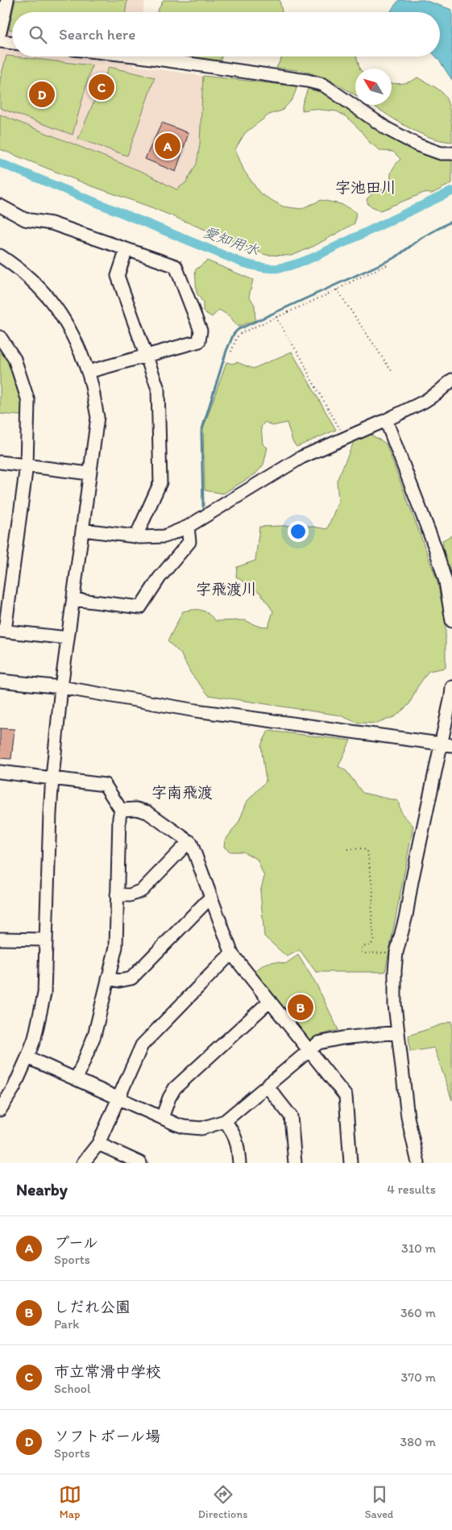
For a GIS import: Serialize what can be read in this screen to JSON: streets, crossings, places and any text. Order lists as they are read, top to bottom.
{
  "districts": ["字池田川", "字飛渡川", "字南飛渡"],
  "water": ["愛知用水"],
  "north": "top left",
  "page": {
    "search": "Search here",
    "pins": [
      "C",
      "D",
      "A",
      "B"
    ],
    "heading": ["Nearby", "4 results"],
    "list": [
      {
        "mark": "A",
        "name": "プール",
        "note": "Sports",
        "value": "310 m"
      },
      {
        "mark": "B",
        "name": "しだれ公園",
        "note": "Park",
        "value": "360 m"
      },
      {
        "mark": "C",
        "name": "市立常滑中学校",
        "note": "School",
        "value": "370 m"
      },
      {
        "mark": "D",
        "name": "ソフトボール場",
        "note": "Sports",
        "value": "380 m"
      }
    ],
    "nav": ["Map", "Directions", "Saved"]
  }
}
